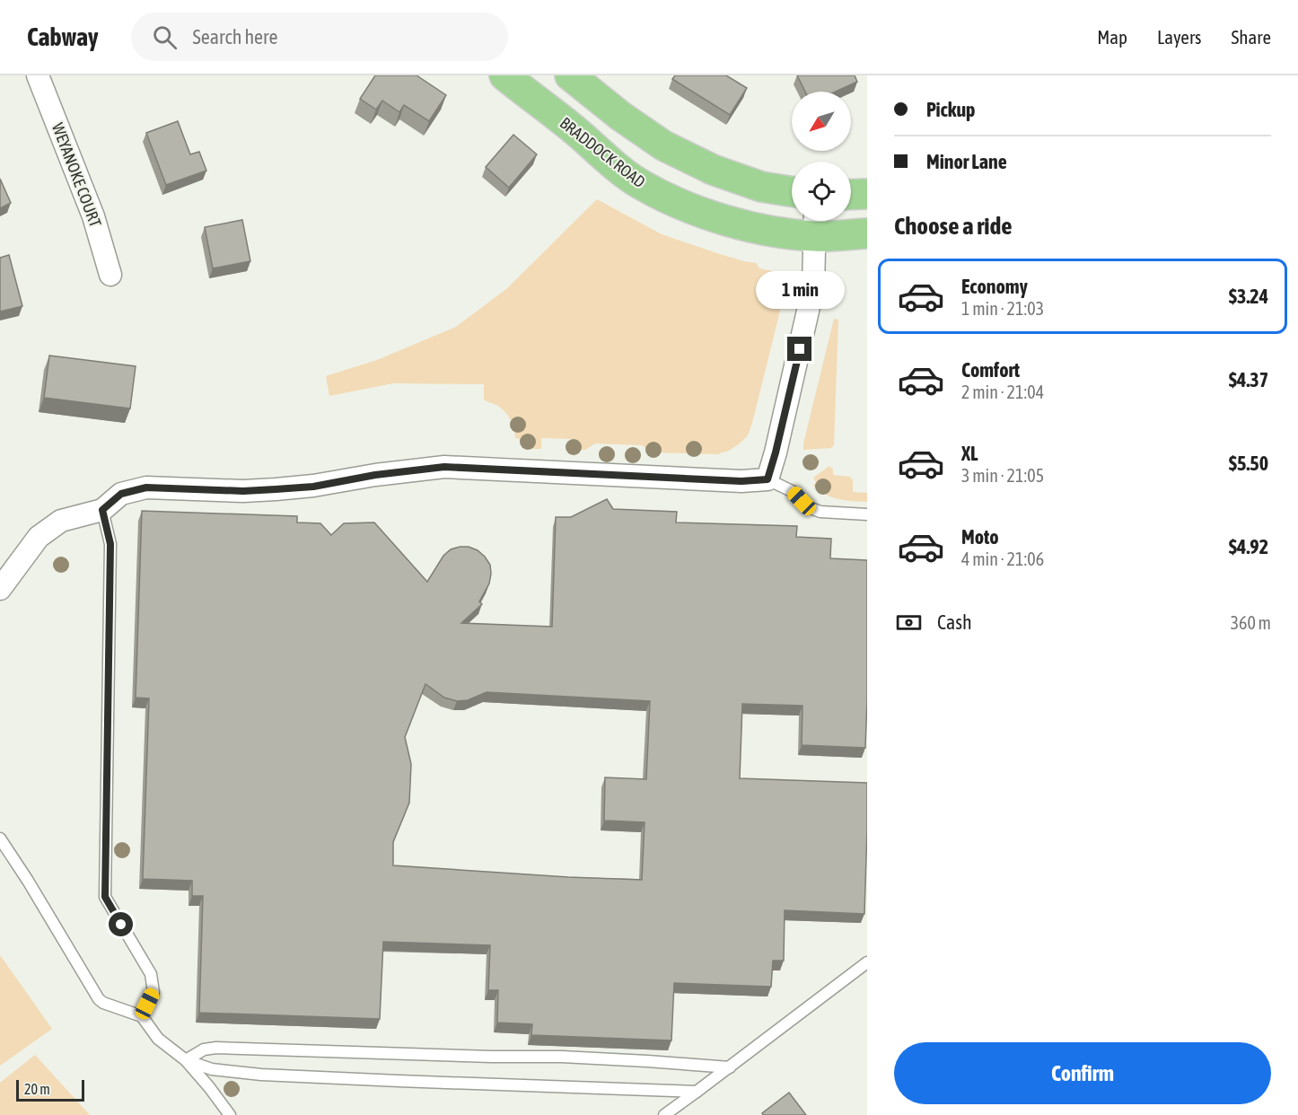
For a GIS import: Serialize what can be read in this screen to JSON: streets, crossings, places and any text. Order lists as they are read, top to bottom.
{
  "streets": {
    "main road": ["BRADDOCK ROAD"],
    "street": ["WEYANOKE COURT"]
  },
  "scale_bar": "20 m",
  "north": "bottom left",
  "page": {
    "header": "Cabway",
    "search": "Search here",
    "nav": ["Map", "Layers", "Share"],
    "banner": ["Pickup", "Minor Lane"],
    "heading": "Choose a ride",
    "list": [
      {
        "name": "Economy",
        "note": "1 min · 21:03",
        "value": "$3.24"
      },
      {
        "name": "Comfort",
        "note": "2 min · 21:04",
        "value": "$4.37"
      },
      {
        "name": "XL",
        "note": "3 min · 21:05",
        "value": "$5.50"
      },
      {
        "name": "Moto",
        "note": "4 min · 21:06",
        "value": "$4.92"
      }
    ],
    "bubble": "1 min",
    "pay": ["Cash", "360 m"],
    "buttons": "Confirm",
    "scale": "20 m"
  }
}
